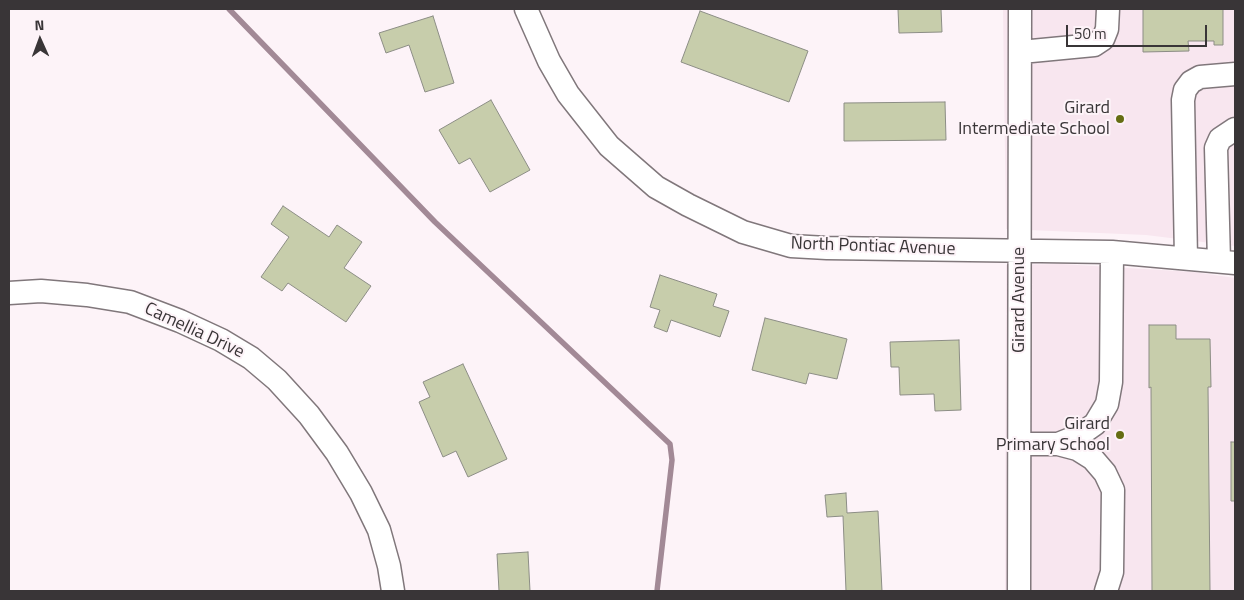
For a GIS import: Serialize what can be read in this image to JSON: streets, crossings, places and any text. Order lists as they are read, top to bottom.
{
  "streets": {
    "street": ["North Pontiac Avenue", "Girard Avenue", "Camellia Drive"]
  },
  "crossings": [
    ["North Pontiac Avenue", "Girard Avenue"]
  ],
  "places": ["Girard Intermediate School", "Girard Primary School"],
  "scale_bar": "50 m",
  "north": "top"
}
